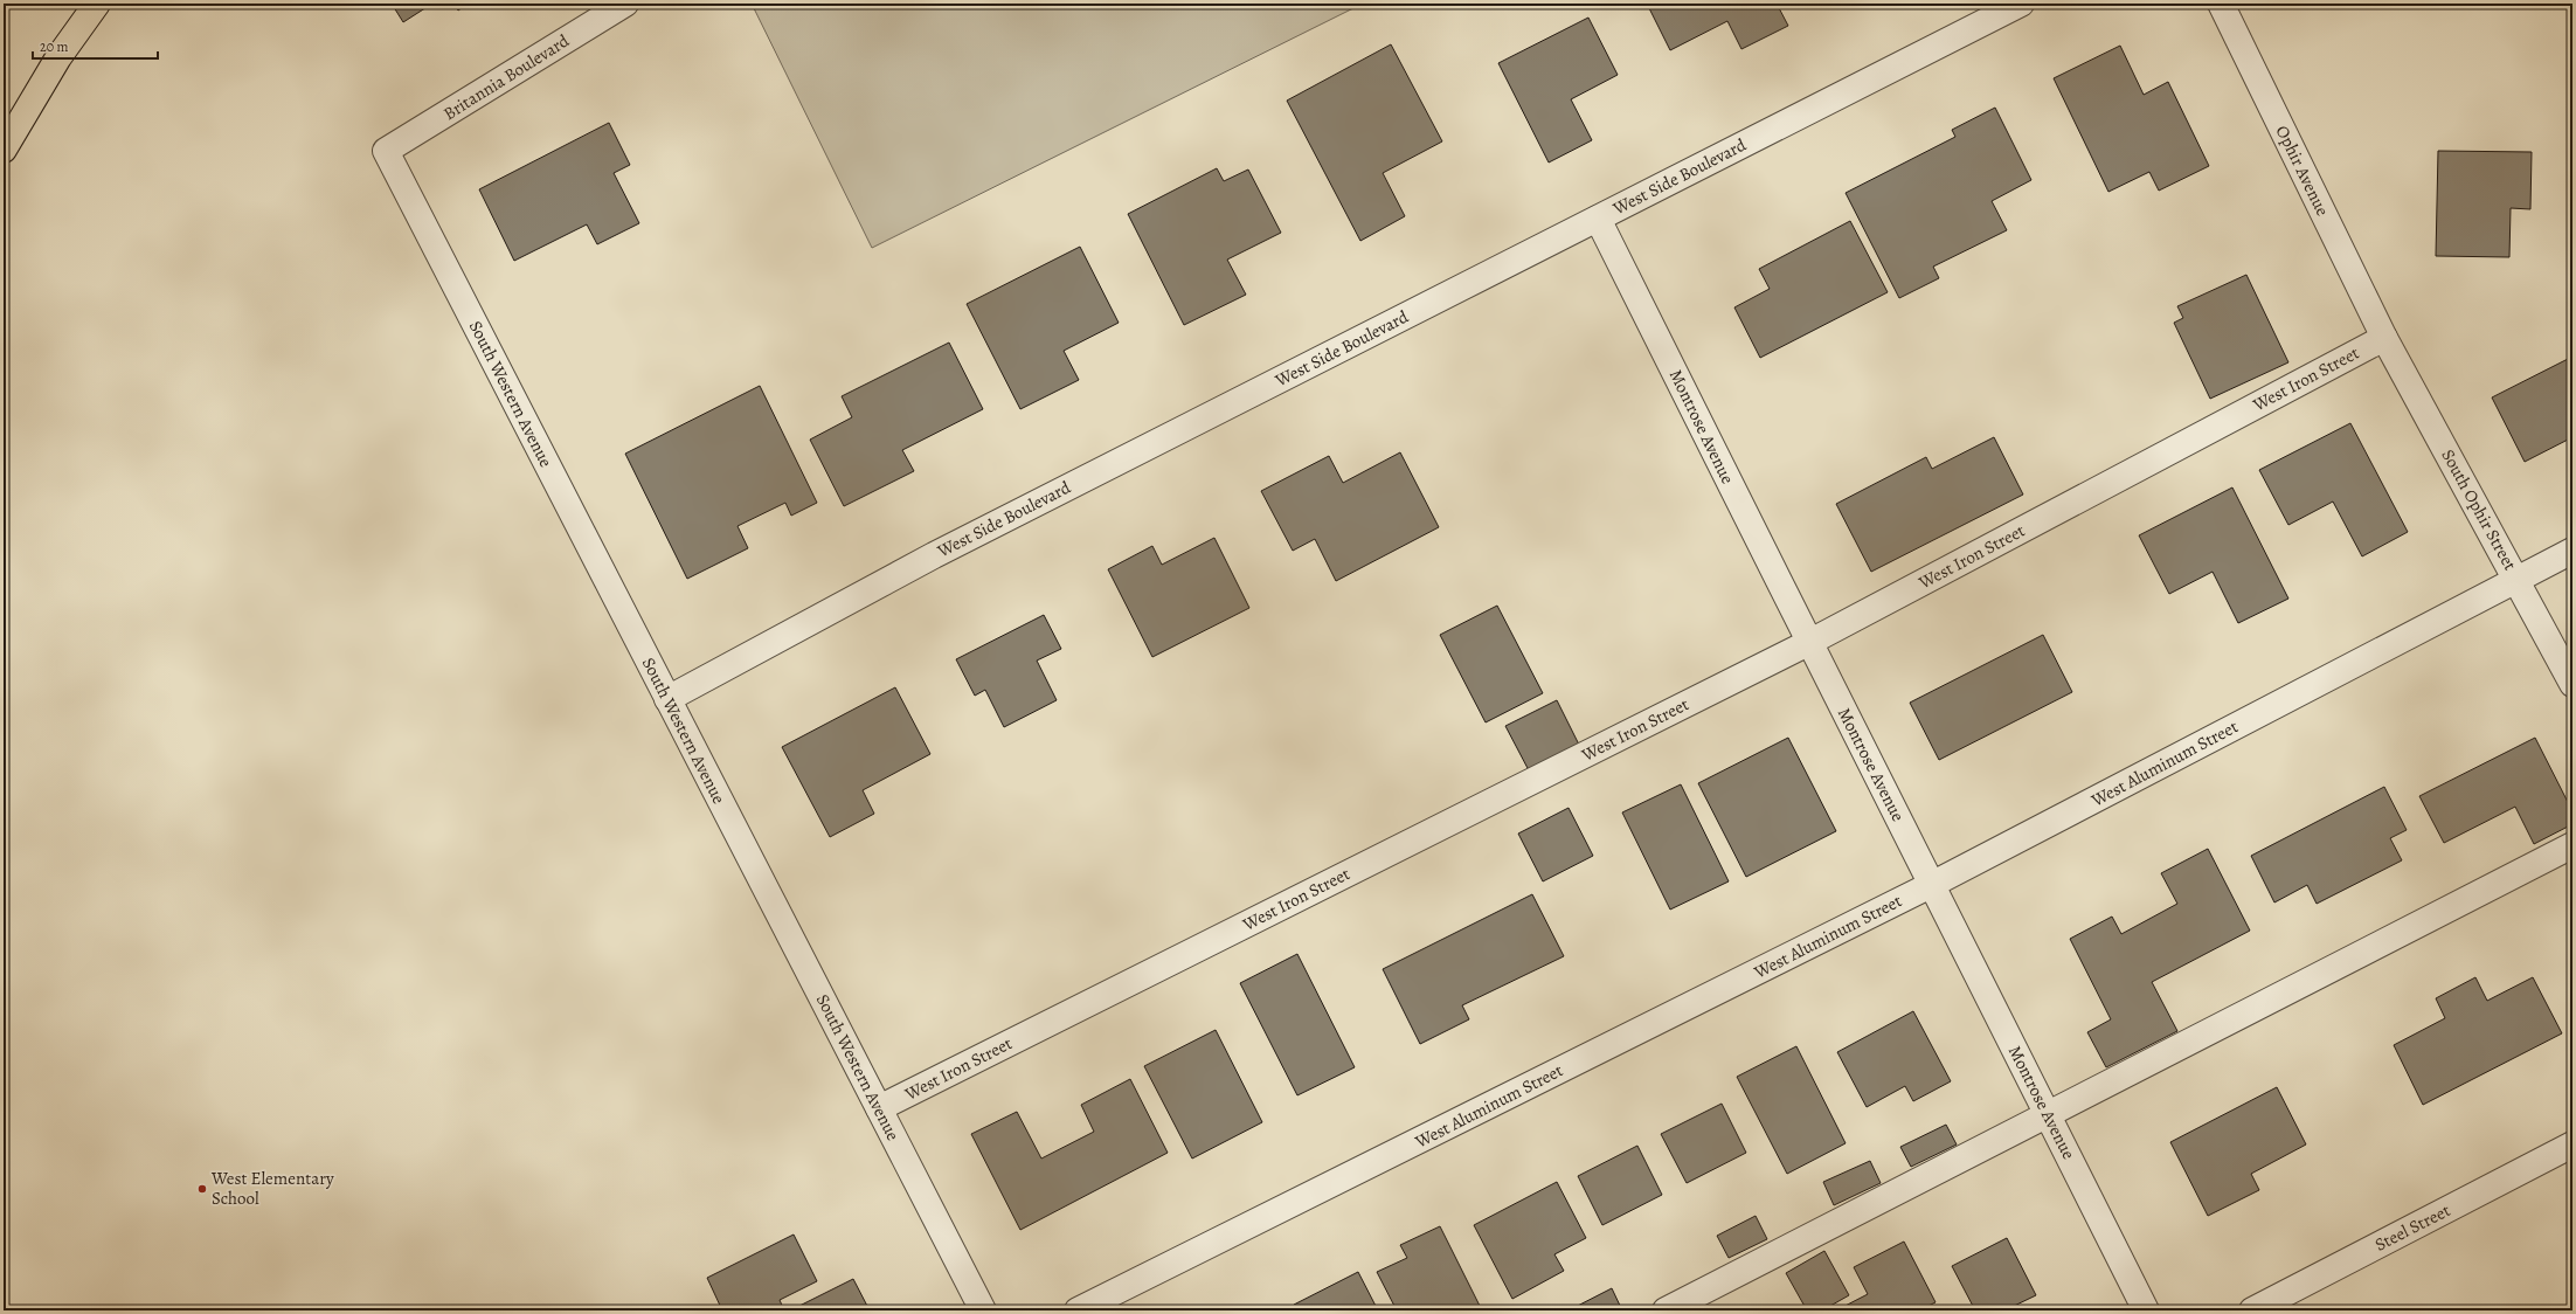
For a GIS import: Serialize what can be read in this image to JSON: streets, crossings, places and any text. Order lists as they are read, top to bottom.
{
  "streets": {
    "street": [
      "Britannia Boulevard",
      "Ophir Avenue",
      "West Side Boulevard",
      "West Iron Street",
      "South Western Avenue",
      "Montrose Avenue",
      "South Ophir Street",
      "West Aluminum Street",
      "Steel Street"
    ]
  },
  "crossings": [
    ["Britannia Boulevard", "South Western Avenue"],
    ["Ophir Avenue", "West Iron Street"],
    ["Ophir Avenue", "South Ophir Street"],
    ["West Side Boulevard", "South Western Avenue"],
    ["West Side Boulevard", "Montrose Avenue"],
    ["West Iron Street", "South Western Avenue"],
    ["West Iron Street", "Montrose Avenue"],
    ["West Iron Street", "South Ophir Street"],
    ["Montrose Avenue", "West Aluminum Street"],
    ["South Ophir Street", "West Aluminum Street"]
  ],
  "places": ["West Elementary School"],
  "scale_bar": "20 m"
}
